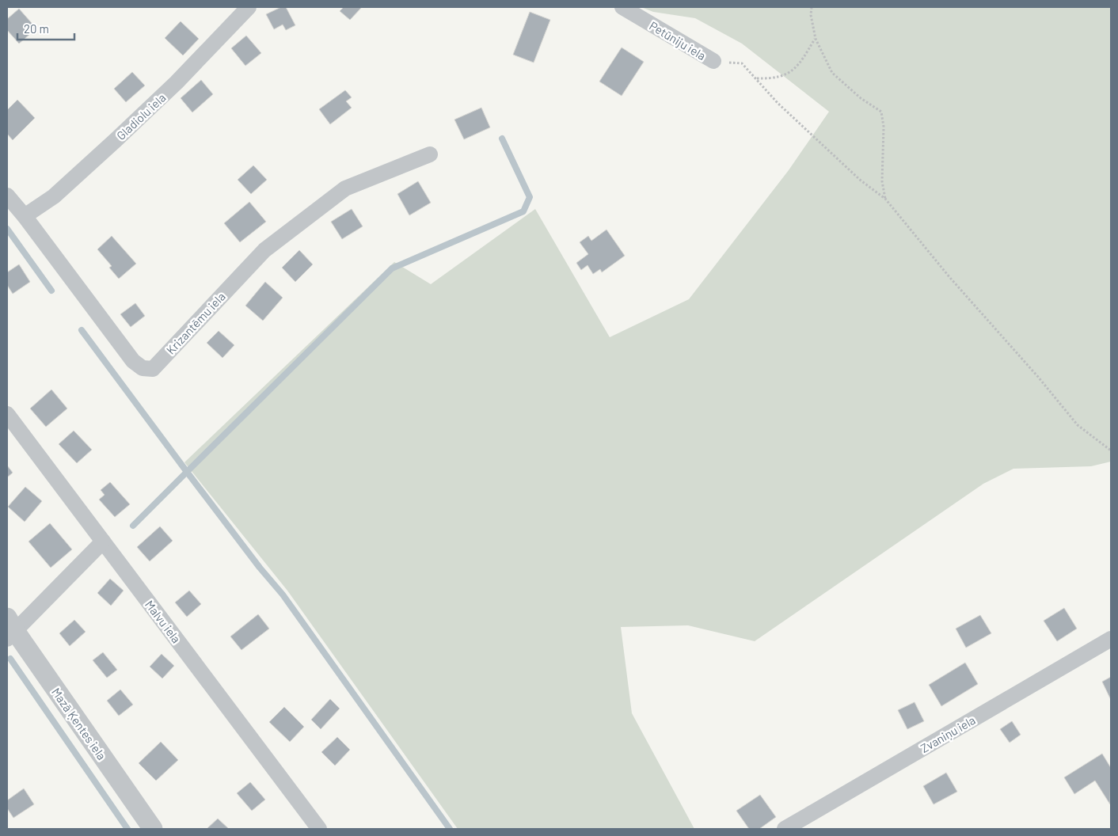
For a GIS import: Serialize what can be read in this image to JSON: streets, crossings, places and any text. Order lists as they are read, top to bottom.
{
  "streets": {
    "street": [
      "Petūniju iela",
      "Gladiolu iela",
      "Krizantēmu iela",
      "Malvu iela",
      "Mazā Ķentes iela",
      "Zvaniņu iela"
    ]
  },
  "crossings": [
    ["Gladiolu iela", "Krizantēmu iela"]
  ],
  "scale_bar": "20 m"
}
